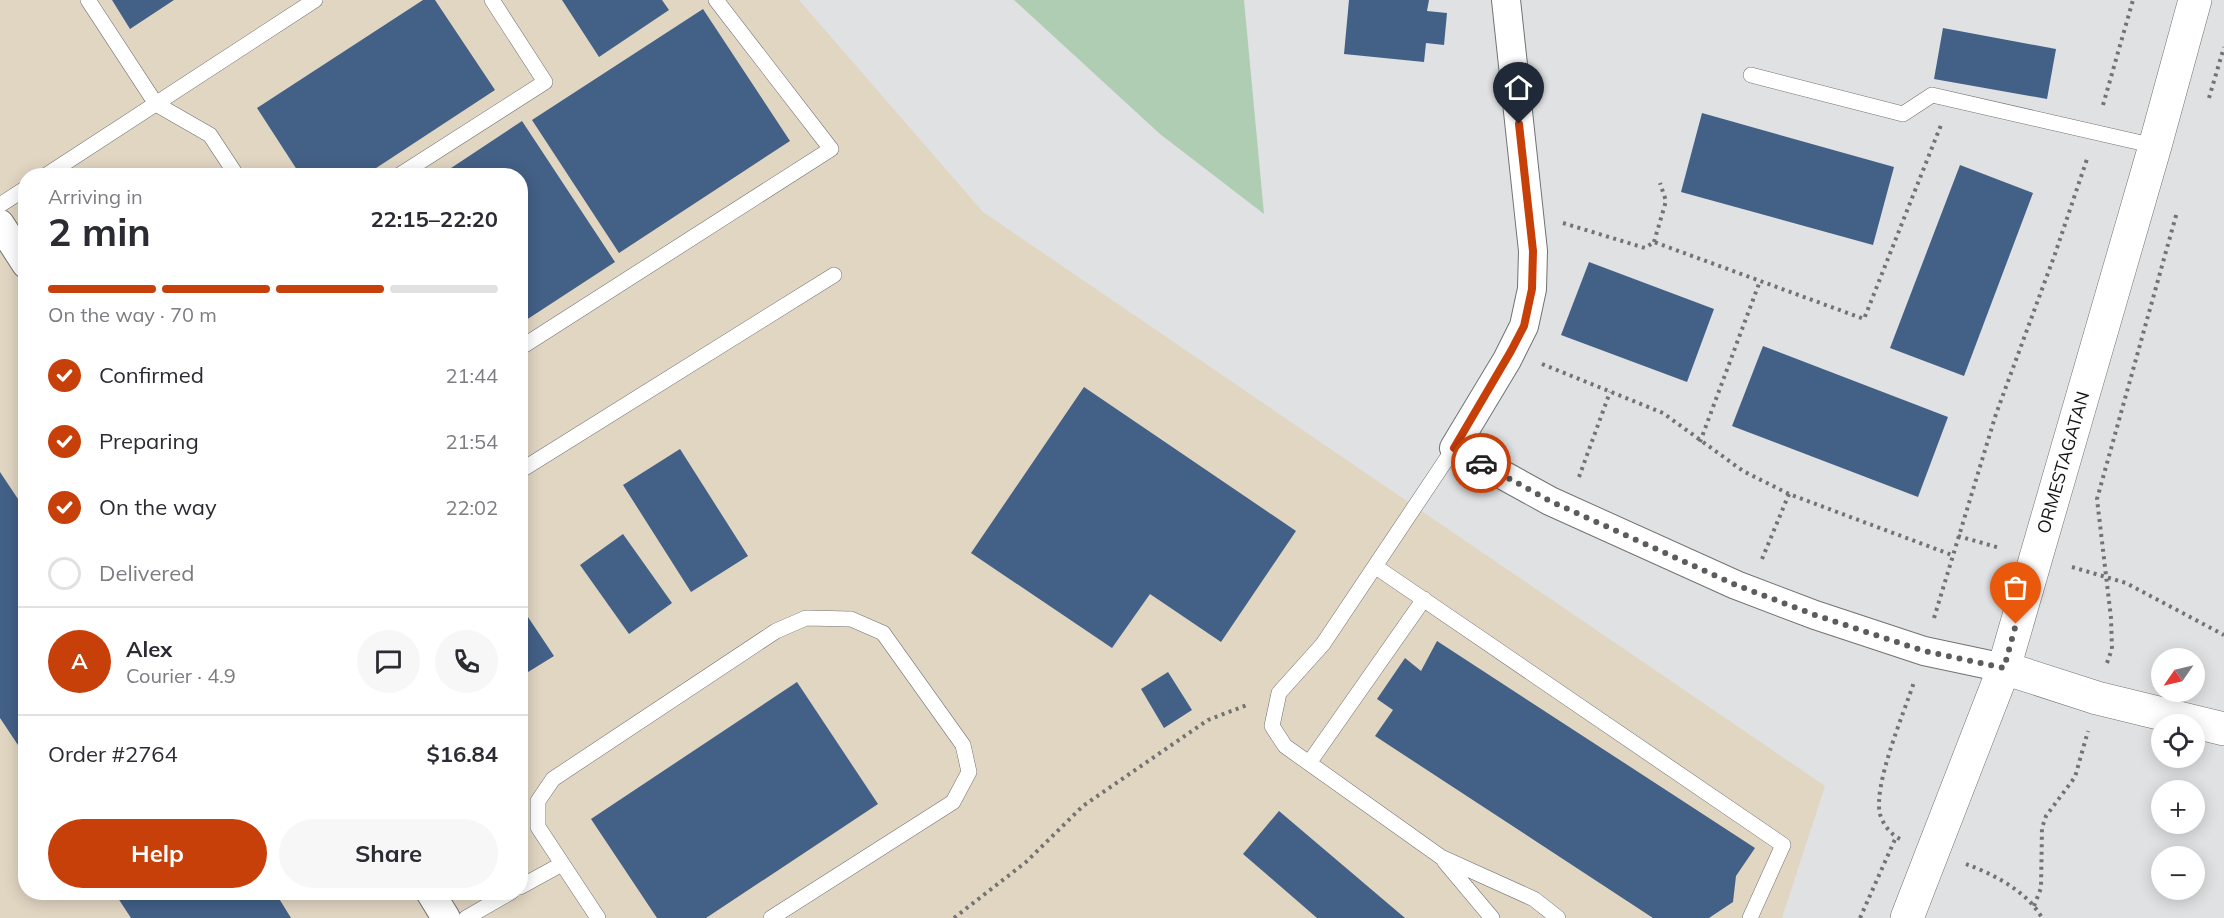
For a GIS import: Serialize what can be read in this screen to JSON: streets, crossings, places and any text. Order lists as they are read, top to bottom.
{
  "streets": {
    "street": ["ORMESTAGATAN"]
  },
  "north": "bottom left",
  "page": {
    "heading": ["2 min", "Arriving in", "22:15–22:20"],
    "panel": [
      "Alex",
      "Courier · 4.9",
      "Order #2764",
      "$16.84"
    ],
    "bar": "On the way · 70 m",
    "list": [
      ["Confirmed", "21:44"],
      ["Preparing", "21:54"],
      ["On the way", "22:02"],
      "Delivered"
    ],
    "round": "A",
    "map_buttons": ["+", "−"],
    "buttons": ["Help", "Share"]
  }
}
